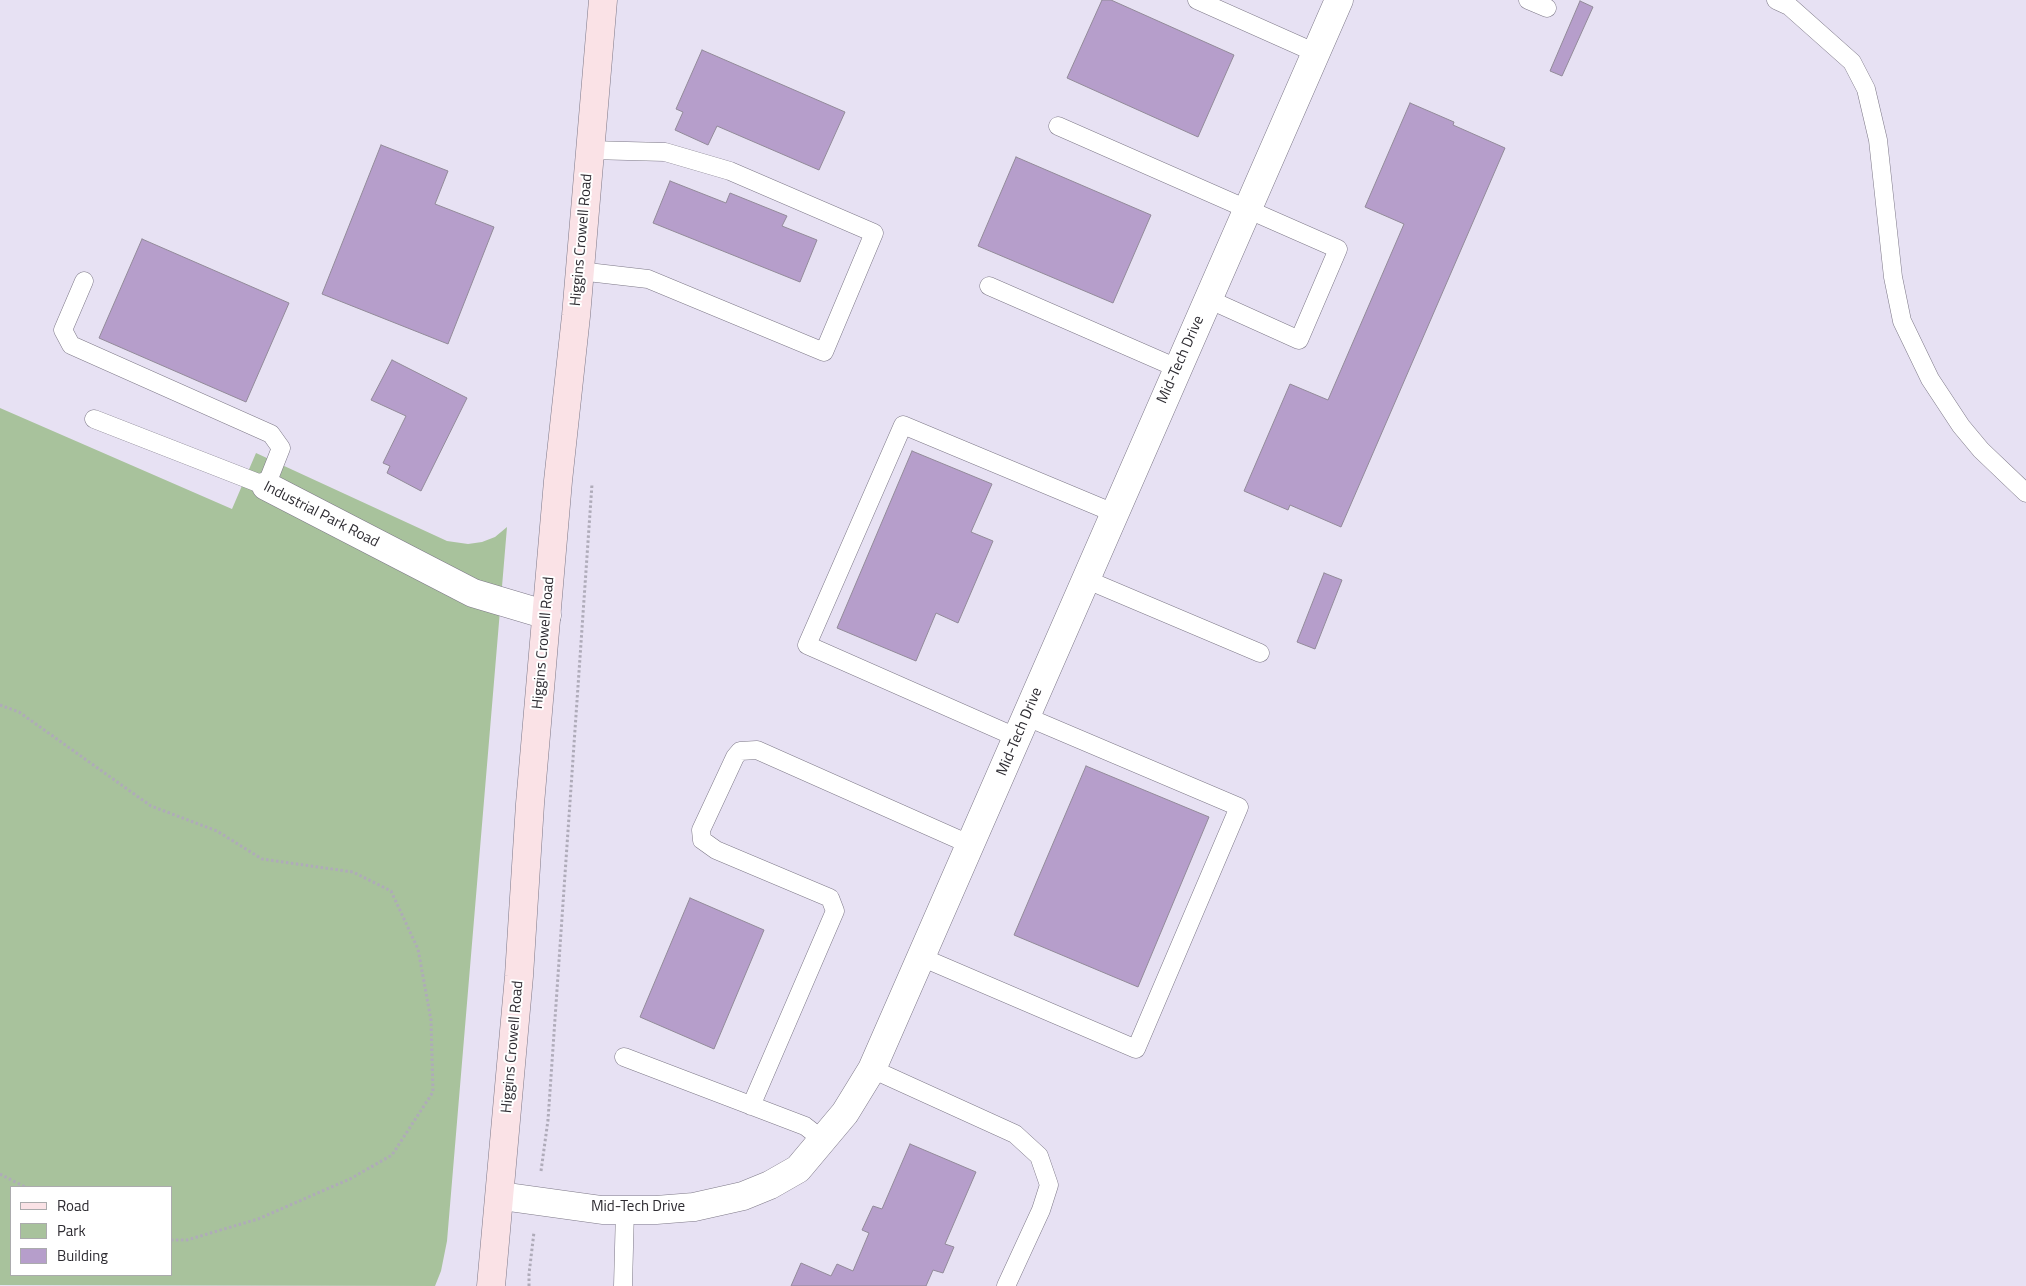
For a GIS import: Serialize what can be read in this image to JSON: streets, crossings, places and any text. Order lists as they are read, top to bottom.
{
  "streets": {
    "main road": ["Higgins Crowell Road"],
    "street": ["Mid-Tech Drive", "Industrial Park Road"]
  },
  "crossings": [
    ["Higgins Crowell Road", "Mid-Tech Drive"],
    ["Higgins Crowell Road", "Industrial Park Road"]
  ],
  "legend": ["Road", "Park", "Building"]
}
